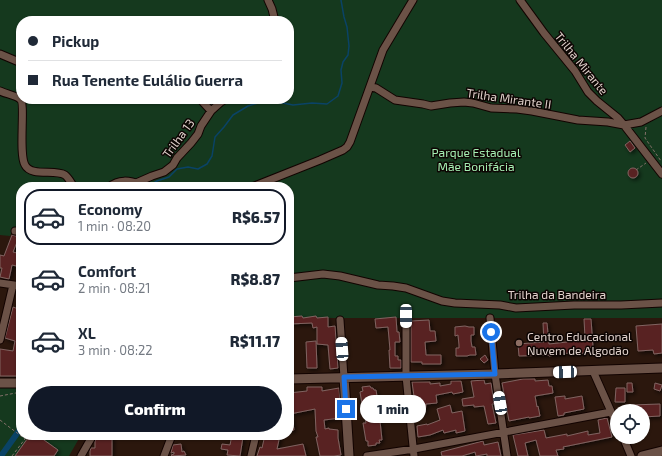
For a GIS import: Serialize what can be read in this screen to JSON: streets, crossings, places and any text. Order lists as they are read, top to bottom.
{
  "streets": {
    "street": [
      "Trilha Mirante",
      "Trilha Mirante II",
      "Trilha 13",
      "Trilha da Bandeira"
    ]
  },
  "crossings": [
    ["Trilha Mirante", "Trilha Mirante II"]
  ],
  "parks": ["Parque Estadual Mãe Bonifácia"],
  "places": ["Centro Educacional Nuvem de Algodão"],
  "page": {
    "banner": ["Pickup", "Rua Tenente Eulálio Guerra"],
    "list": [
      {
        "name": "Economy",
        "note": "1 min · 08:20",
        "value": "R$6.57"
      },
      {
        "name": "Comfort",
        "note": "2 min · 08:21",
        "value": "R$8.87"
      },
      {
        "name": "XL",
        "note": "3 min · 08:22",
        "value": "R$11.17"
      }
    ],
    "buttons": "Confirm",
    "bubble": "1 min"
  }
}
